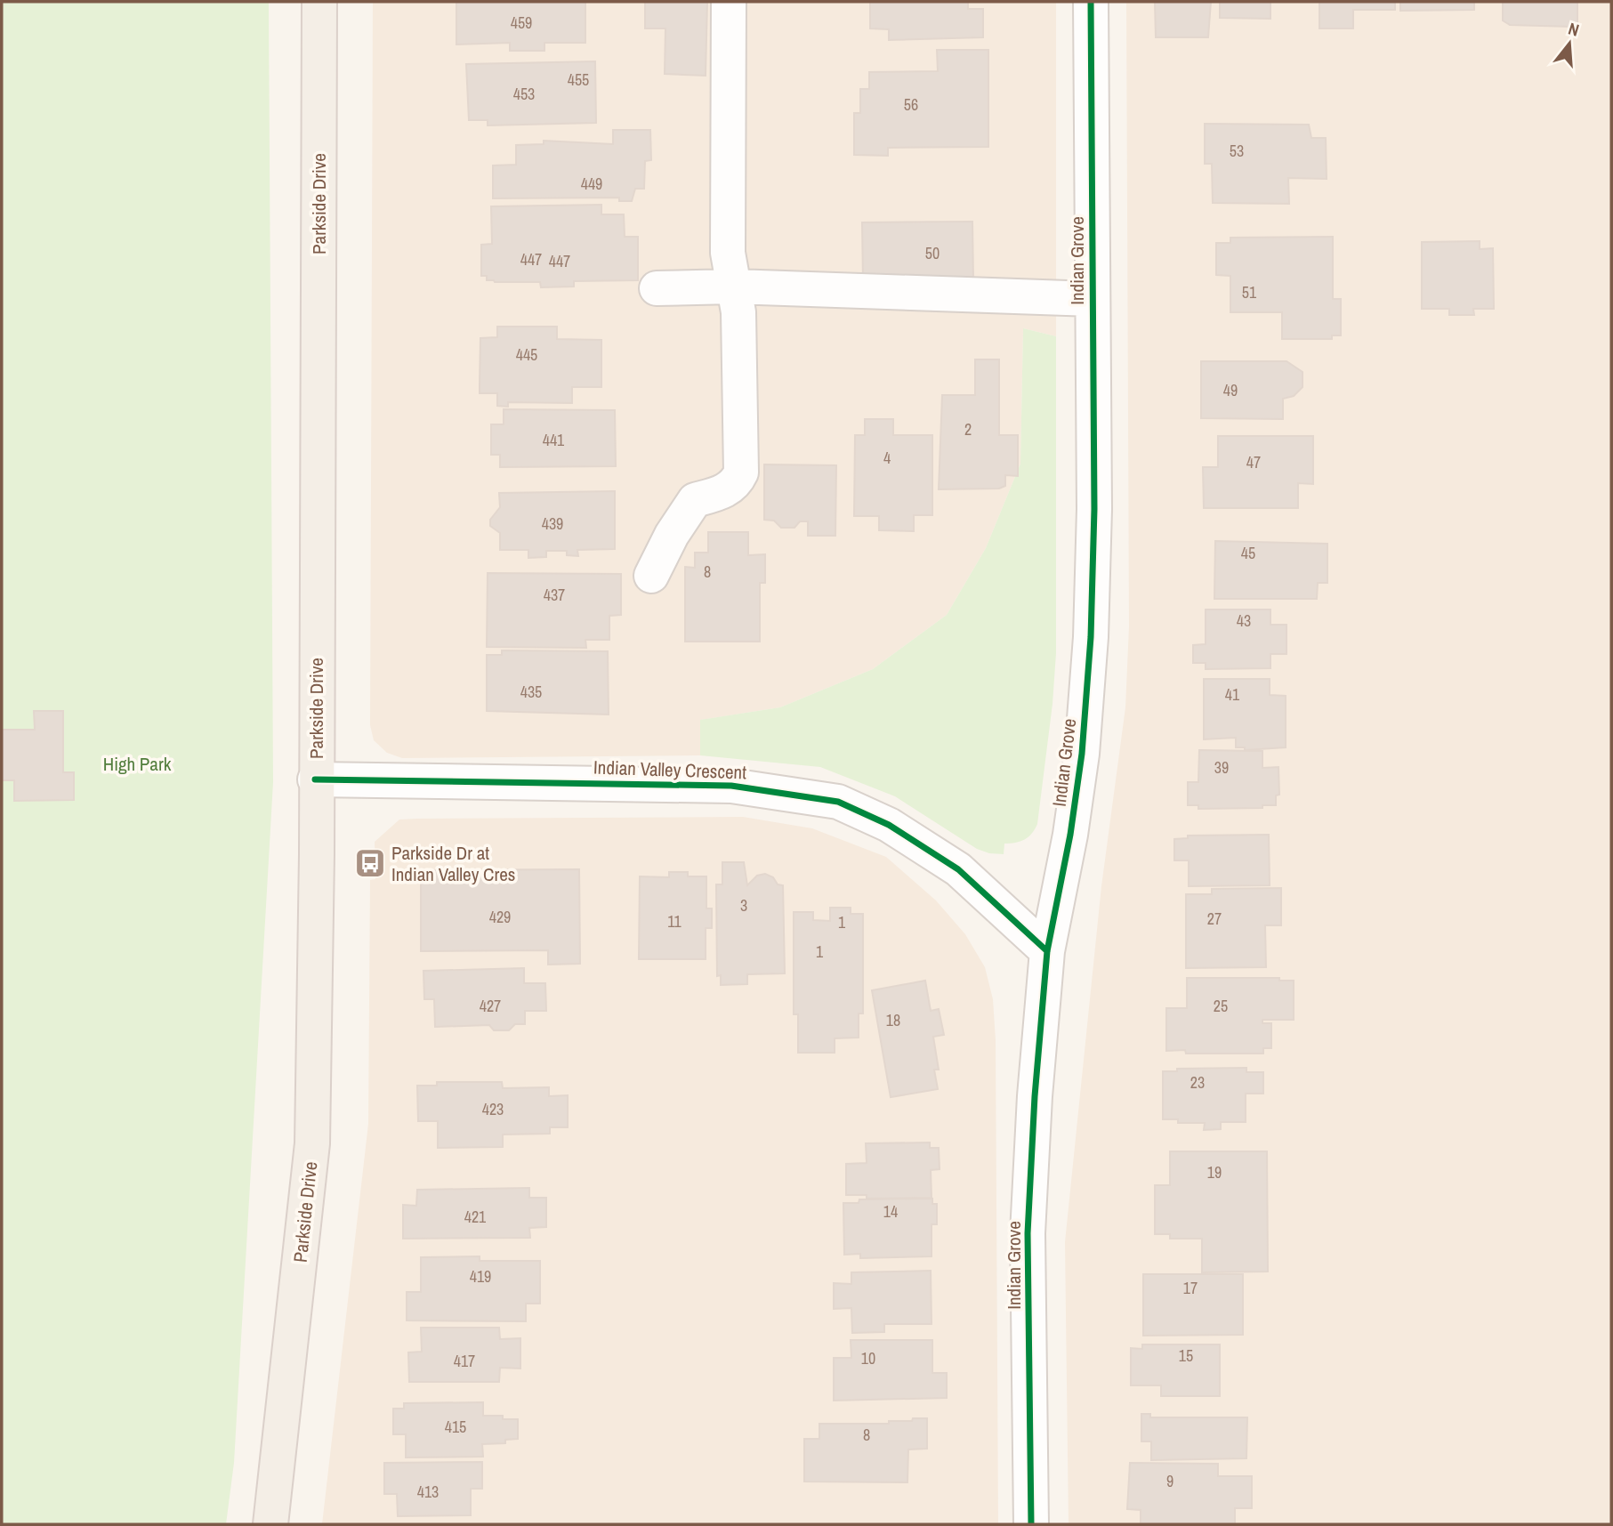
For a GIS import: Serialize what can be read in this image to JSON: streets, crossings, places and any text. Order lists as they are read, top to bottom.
{
  "streets": {
    "main road": ["Parkside Drive"],
    "street": ["Indian Grove", "Indian Valley Crescent"]
  },
  "crossings": [
    ["Parkside Drive", "Indian Valley Crescent"],
    ["Indian Grove", "Indian Valley Crescent"]
  ],
  "parks": ["High Park"],
  "places": {
    "bus stop": ["Parkside Dr at Indian Valley Cres"]
  },
  "house_numbers": [
    "459",
    "455",
    "453",
    "56",
    "53",
    "449",
    "50",
    "447",
    "447",
    "51",
    "445",
    "49",
    "2",
    "441",
    "4",
    "47",
    "439",
    "45",
    "8",
    "437",
    "43",
    "435",
    "41",
    "39",
    "3",
    "429",
    "27",
    "11",
    "1",
    "1",
    "427",
    "25",
    "18",
    "23",
    "423",
    "19",
    "14",
    "421",
    "419",
    "17",
    "15",
    "10",
    "417",
    "415",
    "8",
    "9",
    "413"
  ],
  "north": "top"
}
